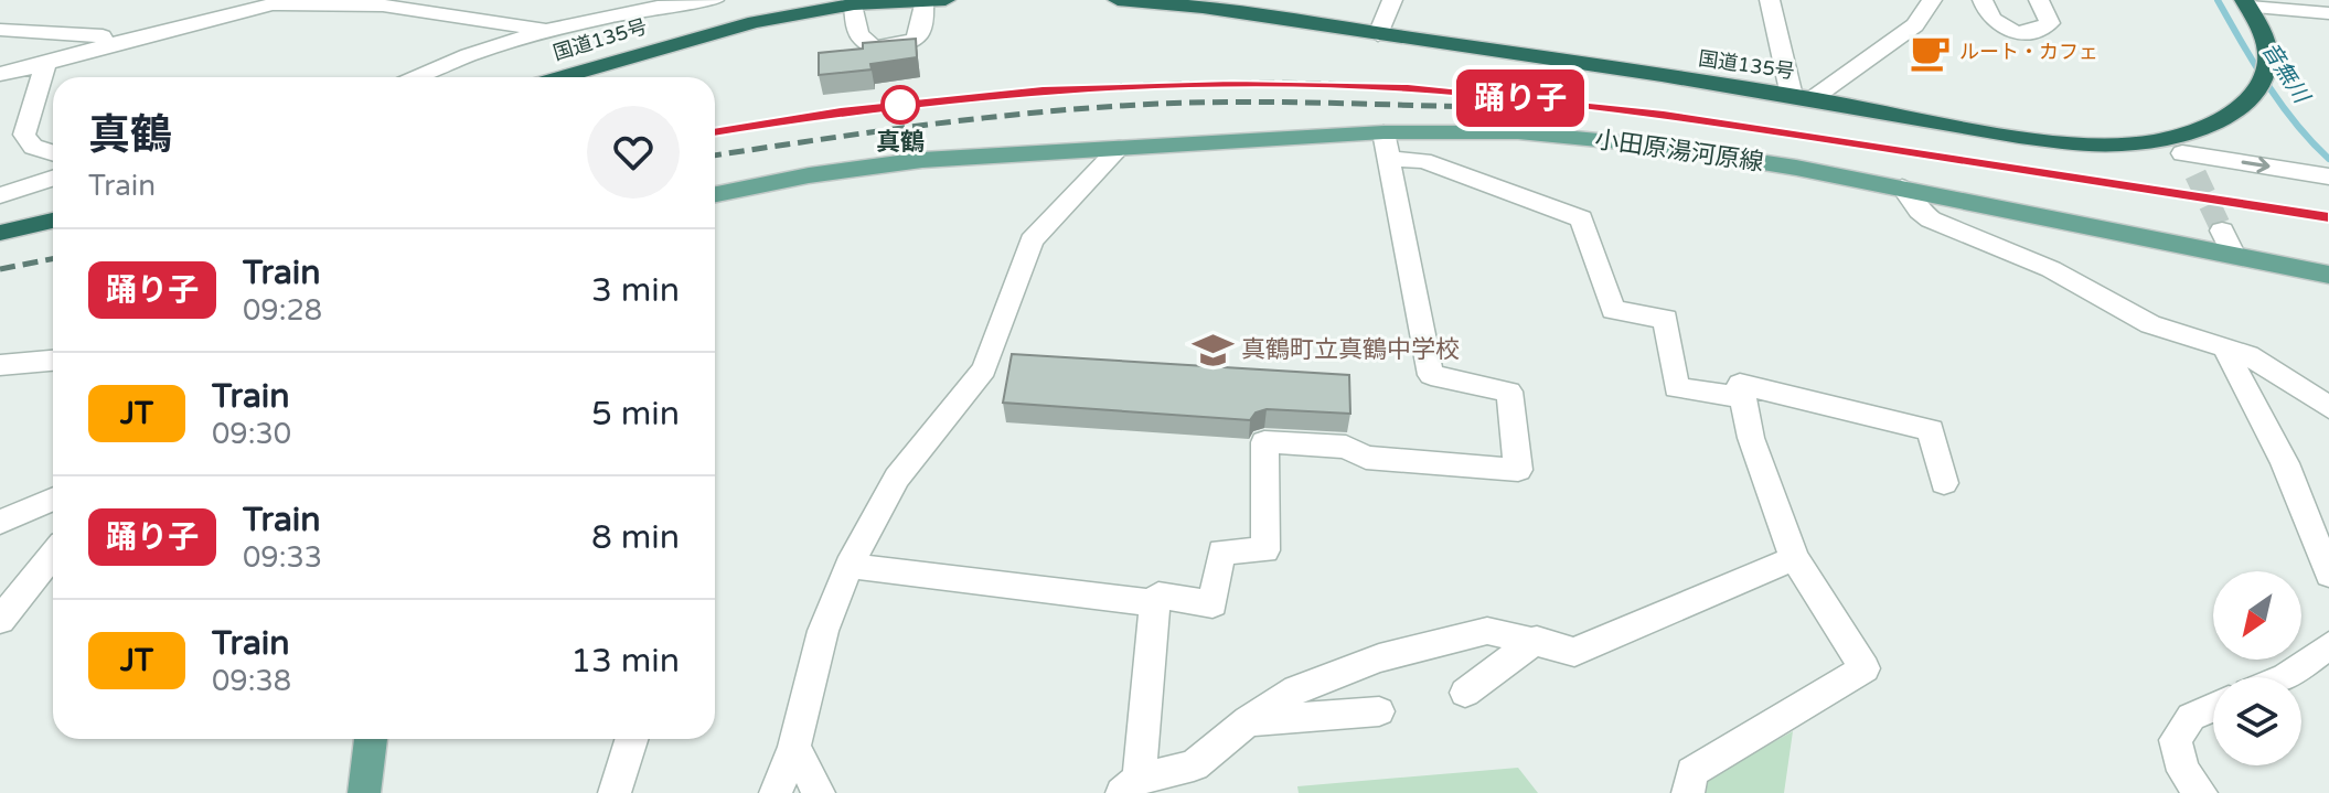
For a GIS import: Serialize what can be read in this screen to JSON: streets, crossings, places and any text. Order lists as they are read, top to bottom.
{
  "streets": {
    "highway": ["国道135号"],
    "main road": ["小田原湯河原線"]
  },
  "water": ["音無川"],
  "places": {
    "cafe": ["ルート・カフェ"],
    "other": ["真鶴"],
    "school or university": ["真鶴町立真鶴中学校"]
  },
  "north": "bottom left",
  "page": {
    "on_map": "踊り子",
    "heading": ["真鶴", "Train"],
    "list": [
      {
        "mark": "踊り子",
        "name": "Train",
        "note": "09:28",
        "value": "3 min"
      },
      {
        "mark": "JT",
        "name": "Train",
        "note": "09:30",
        "value": "5 min"
      },
      {
        "mark": "踊り子",
        "name": "Train",
        "note": "09:33",
        "value": "8 min"
      },
      {
        "mark": "JT",
        "name": "Train",
        "note": "09:38",
        "value": "13 min"
      }
    ]
  }
}
